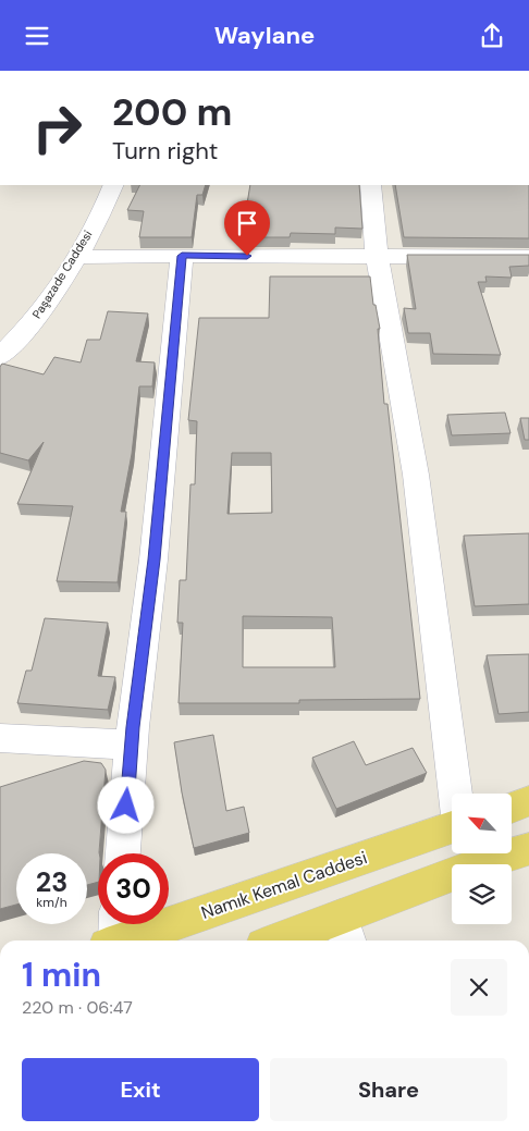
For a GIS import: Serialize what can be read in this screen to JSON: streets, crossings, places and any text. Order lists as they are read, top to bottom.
{
  "streets": {
    "main road": ["Namık Kemal Caddesi"],
    "street": ["Paşazade Caddesi"]
  },
  "north": "top left",
  "page": {
    "header": "Waylane",
    "turn": ["200 m", "Turn right"],
    "speed": "23 km/h",
    "limit": "30",
    "heading": ["1 min", "220 m · 06:47"],
    "buttons": ["Exit", "Share"]
  }
}
